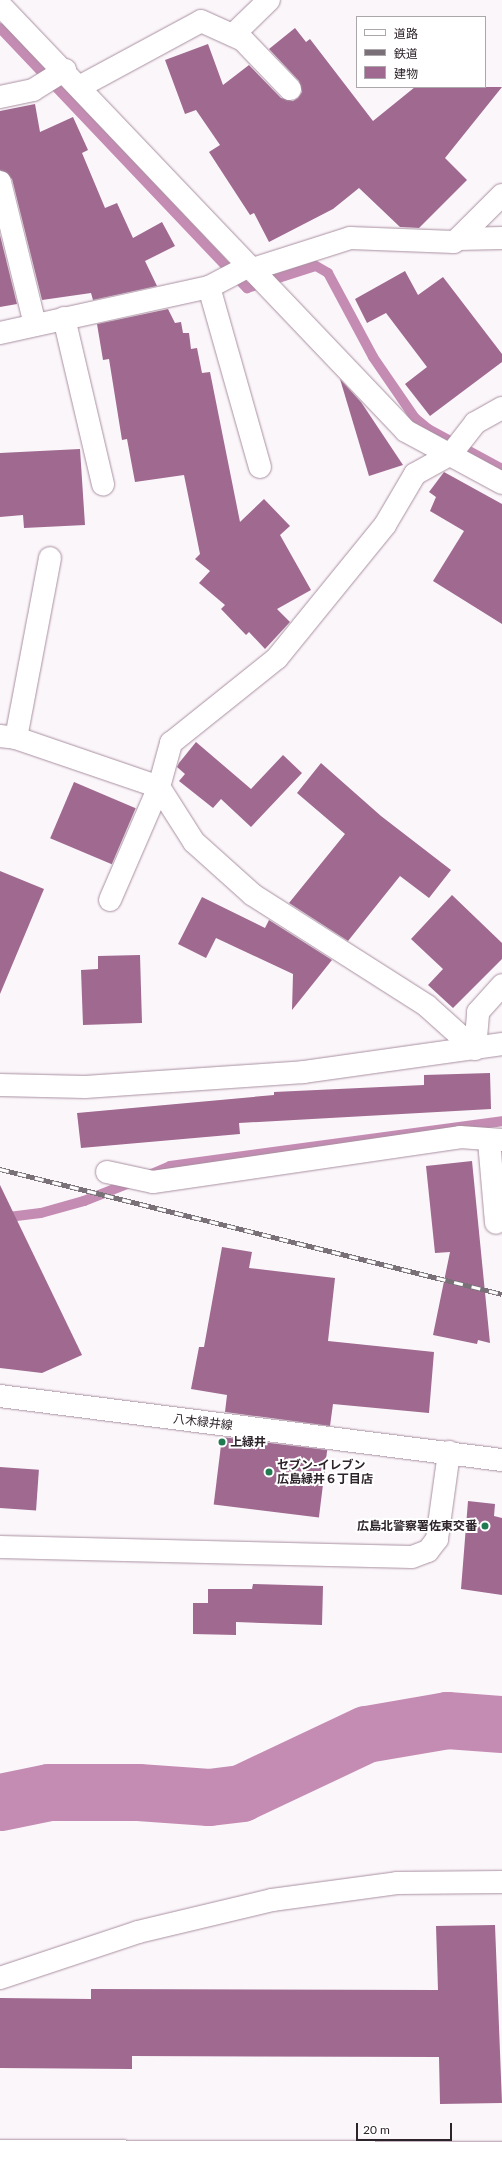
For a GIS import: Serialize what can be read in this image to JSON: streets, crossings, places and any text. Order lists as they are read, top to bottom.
{
  "streets": {
    "street": ["八木緑井線"]
  },
  "places": ["上緑井", "セブン‐イレブン 広島緑井６丁目店", "広島北警察署佐東交番"],
  "legend": ["道路", "鉄道", "建物"],
  "scale_bar": "20 m"
}
